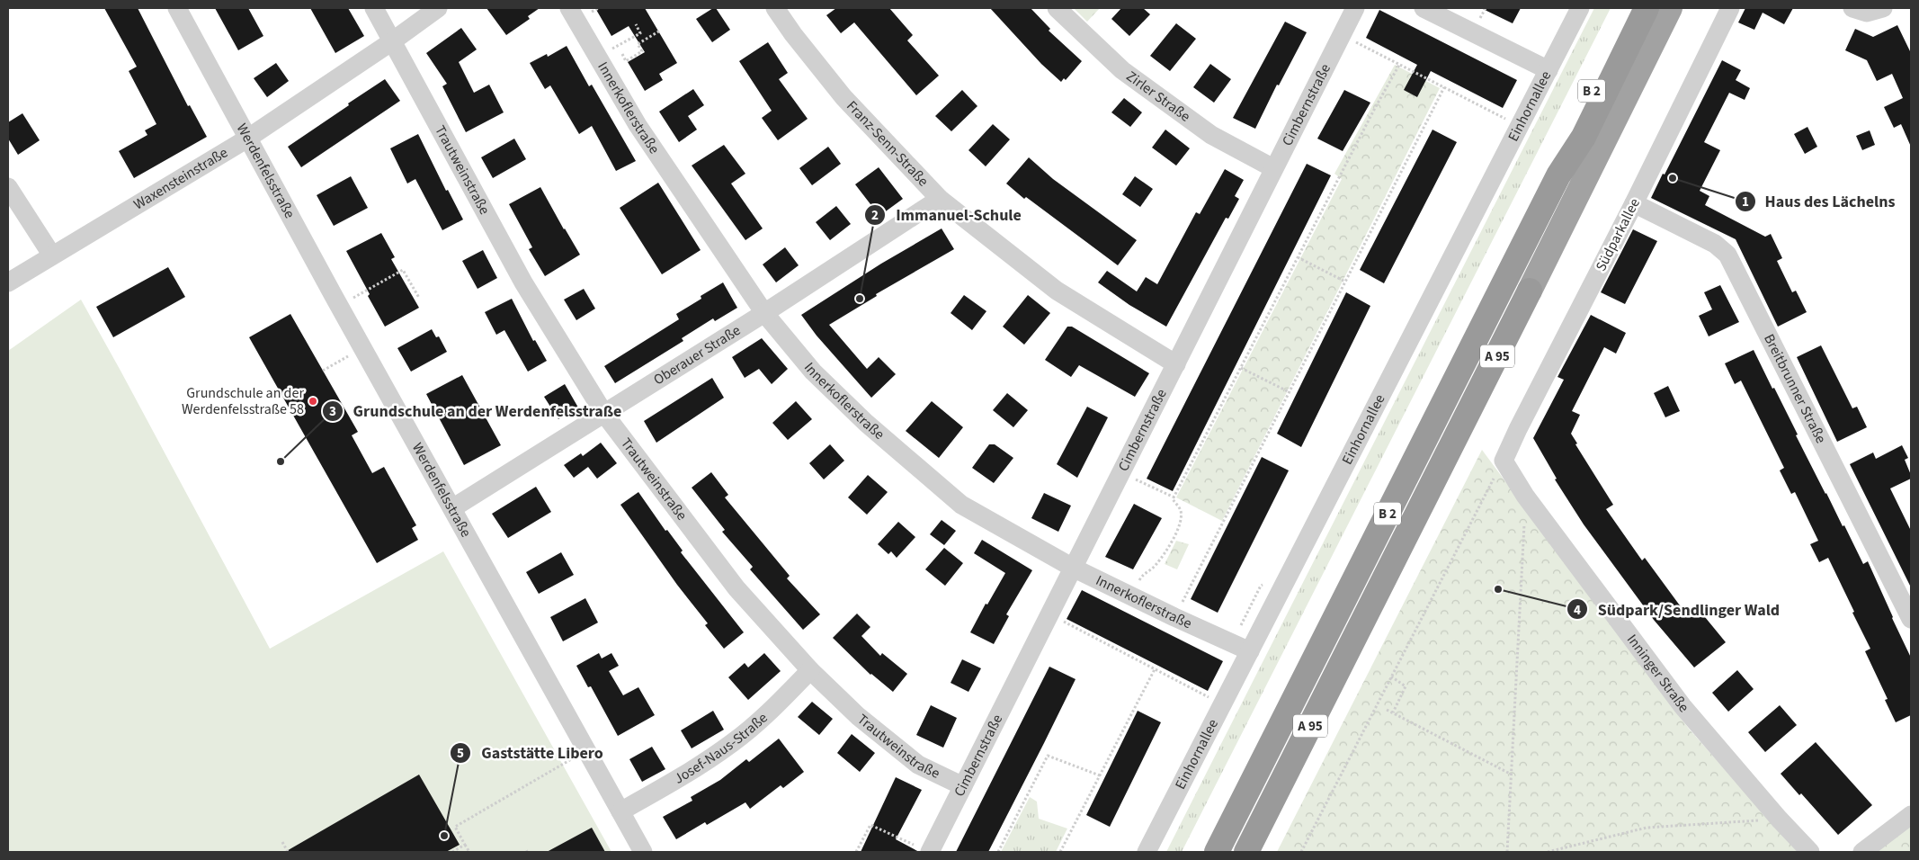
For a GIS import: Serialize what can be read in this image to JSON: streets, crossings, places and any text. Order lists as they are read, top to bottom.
{
  "streets": {
    "highway": ["B 2", "A 95"],
    "street": [
      "Zirler Straße",
      "Cimbernstraße",
      "Einhornallee",
      "Innerkoflerstraße",
      "Franz-Senn-Straße",
      "Trautweinstraße",
      "Werdenfelsstraße",
      "Waxensteinstraße",
      "Südparkallee",
      "Oberauer Straße",
      "Breitbrunner Straße",
      "Inninger Straße",
      "Josef-Naus-Straße"
    ]
  },
  "crossings": [
    ["Zirler Straße", "Cimbernstraße"],
    ["Cimbernstraße", "Innerkoflerstraße"],
    ["Cimbernstraße", "Franz-Senn-Straße"],
    ["Cimbernstraße", "Trautweinstraße"],
    ["Einhornallee", "Innerkoflerstraße"],
    ["Innerkoflerstraße", "Oberauer Straße"],
    ["Franz-Senn-Straße", "Oberauer Straße"],
    ["Trautweinstraße", "Waxensteinstraße"],
    ["Trautweinstraße", "Oberauer Straße"],
    ["Trautweinstraße", "Josef-Naus-Straße"],
    ["Werdenfelsstraße", "Waxensteinstraße"],
    ["Werdenfelsstraße", "Oberauer Straße"],
    ["Werdenfelsstraße", "Josef-Naus-Straße"],
    ["Südparkallee", "Breitbrunner Straße"],
    ["Südparkallee", "Inninger Straße"]
  ],
  "places": [
    "Haus des Lächelns",
    "Immanuel-Schule",
    "Grundschule an der Werdenfelsstraße 58",
    "Grundschule an der Werdenfelsstraße",
    "Südpark/Sendlinger Wald",
    "Gaststätte Libero"
  ]
}
